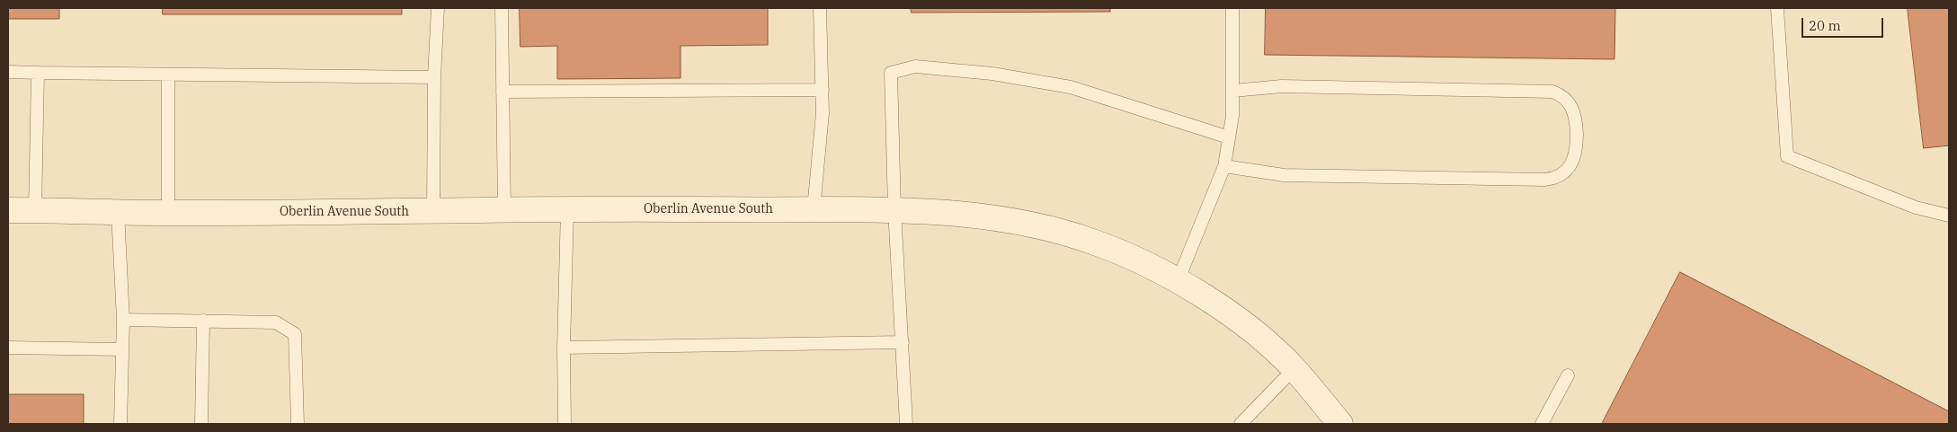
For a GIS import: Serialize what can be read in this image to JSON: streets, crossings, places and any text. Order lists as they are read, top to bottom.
{
  "streets": {
    "street": ["Oberlin Avenue South"]
  },
  "scale_bar": "20 m"
}
